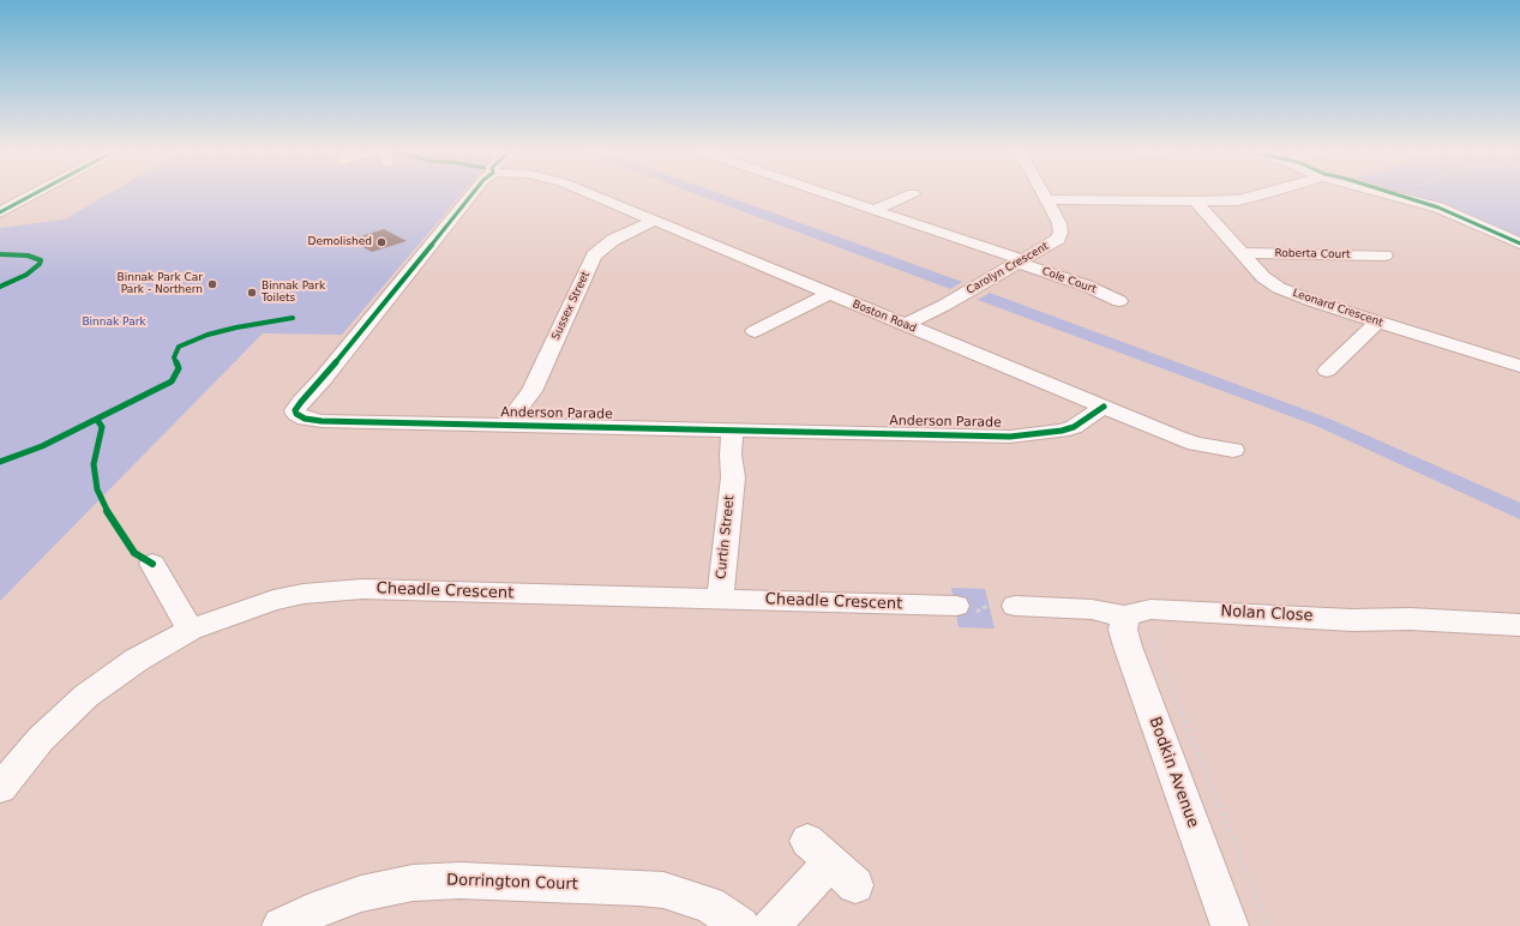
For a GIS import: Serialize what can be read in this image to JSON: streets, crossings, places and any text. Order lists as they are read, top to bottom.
{
  "streets": {
    "street": [
      "Roberta Court",
      "Carolyn Crescent",
      "Cole Court",
      "Sussex Street",
      "Leonard Crescent",
      "Boston Road",
      "Anderson Parade",
      "Curtin Street",
      "Cheadle Crescent",
      "Nolan Close",
      "Bodkin Avenue",
      "Dorrington Court"
    ]
  },
  "crossings": [
    ["Roberta Court", "Leonard Crescent"],
    ["Carolyn Crescent", "Cole Court"],
    ["Carolyn Crescent", "Boston Road"],
    ["Sussex Street", "Boston Road"],
    ["Sussex Street", "Anderson Parade"],
    ["Boston Road", "Anderson Parade"],
    ["Anderson Parade", "Curtin Street"],
    ["Curtin Street", "Cheadle Crescent"],
    ["Nolan Close", "Bodkin Avenue"]
  ],
  "parks": ["Binnak Park"],
  "places": ["Demolished", "Binnak Park Car Park - Northern", "Binnak Park Toilets"]
}
